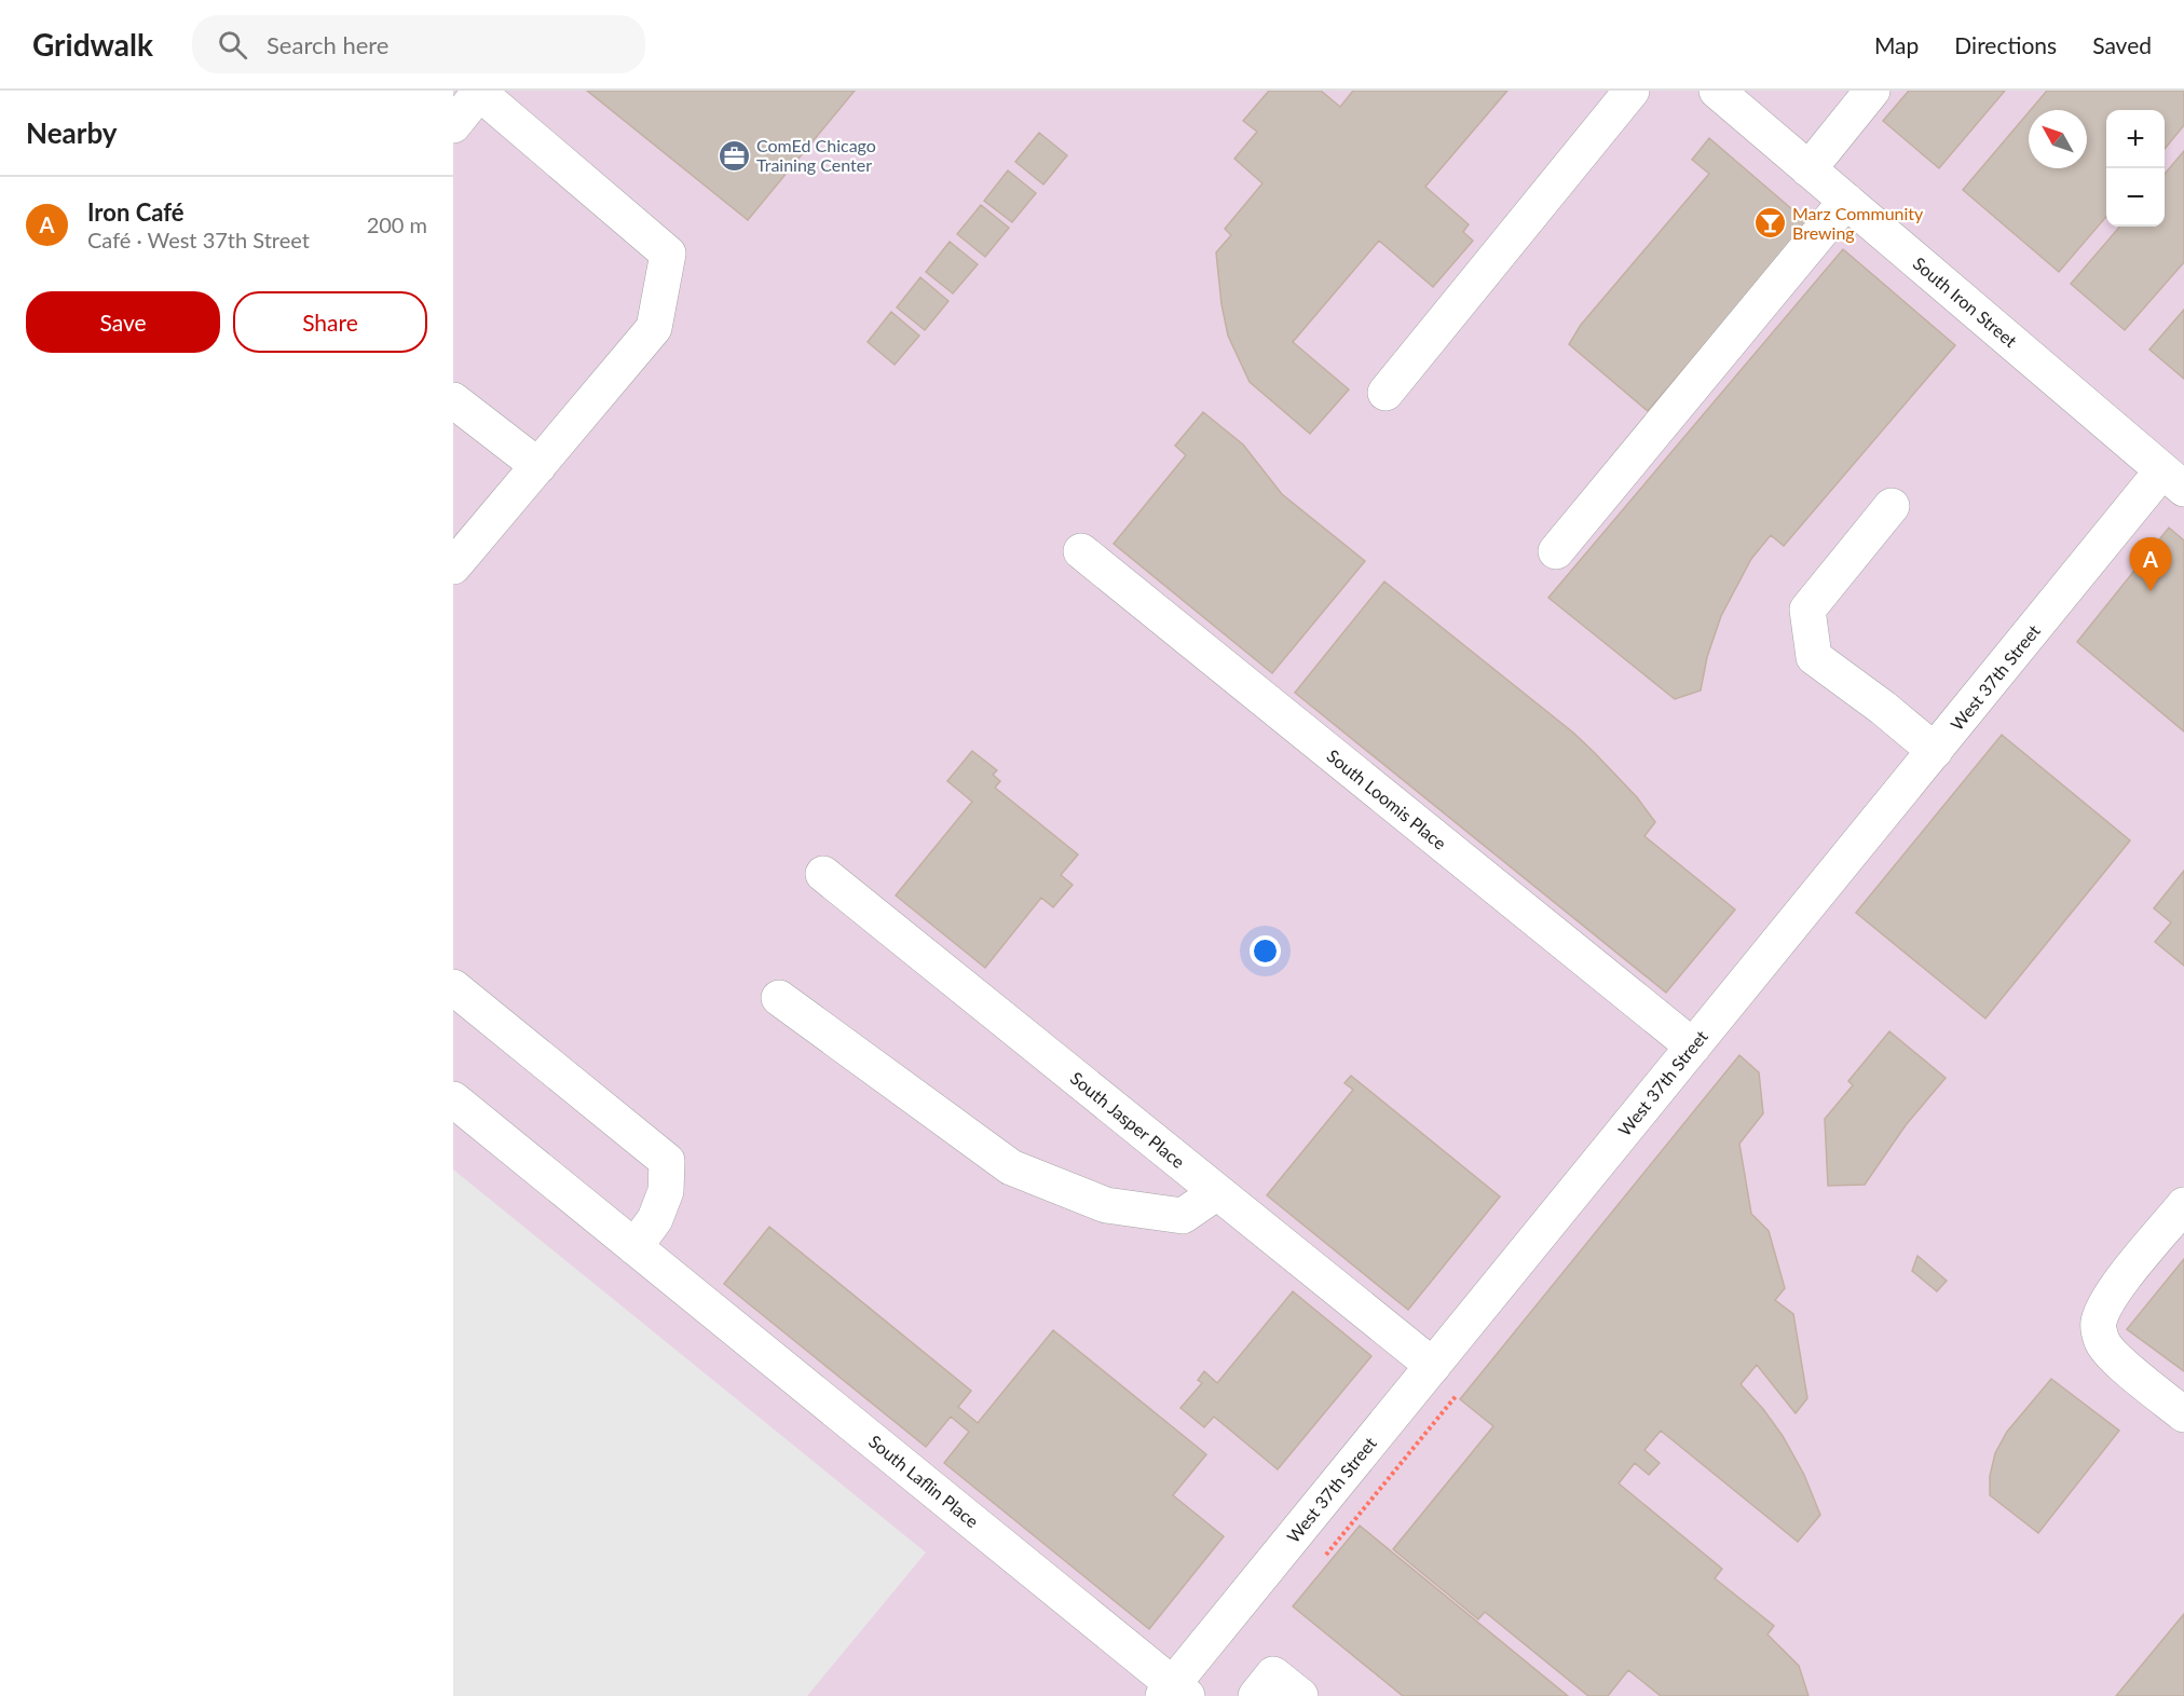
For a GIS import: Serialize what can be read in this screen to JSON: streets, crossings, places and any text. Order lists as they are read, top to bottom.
{
  "streets": {
    "street": [
      "South Iron Street",
      "West 37th Street",
      "South Loomis Place",
      "South Jasper Place",
      "South Laflin Place"
    ]
  },
  "crossings": [
    ["South Iron Street", "West 37th Street"],
    ["West 37th Street", "South Loomis Place"],
    ["West 37th Street", "South Jasper Place"],
    ["West 37th Street", "South Laflin Place"]
  ],
  "places": {
    "office": ["ComEd Chicago Training Center"],
    "bar": ["Marz Community Brewing"]
  },
  "north": "top left",
  "page": {
    "header": "Gridwalk",
    "search": "Search here",
    "nav": ["Map", "Directions", "Saved"],
    "heading": "Nearby",
    "map_buttons": ["+", "−"],
    "list": [
      {
        "mark": "A",
        "name": "Iron Café",
        "note": "Café · West 37th Street",
        "value": "200 m"
      }
    ],
    "buttons": ["Save", "Share"],
    "pins": "A"
  }
}
